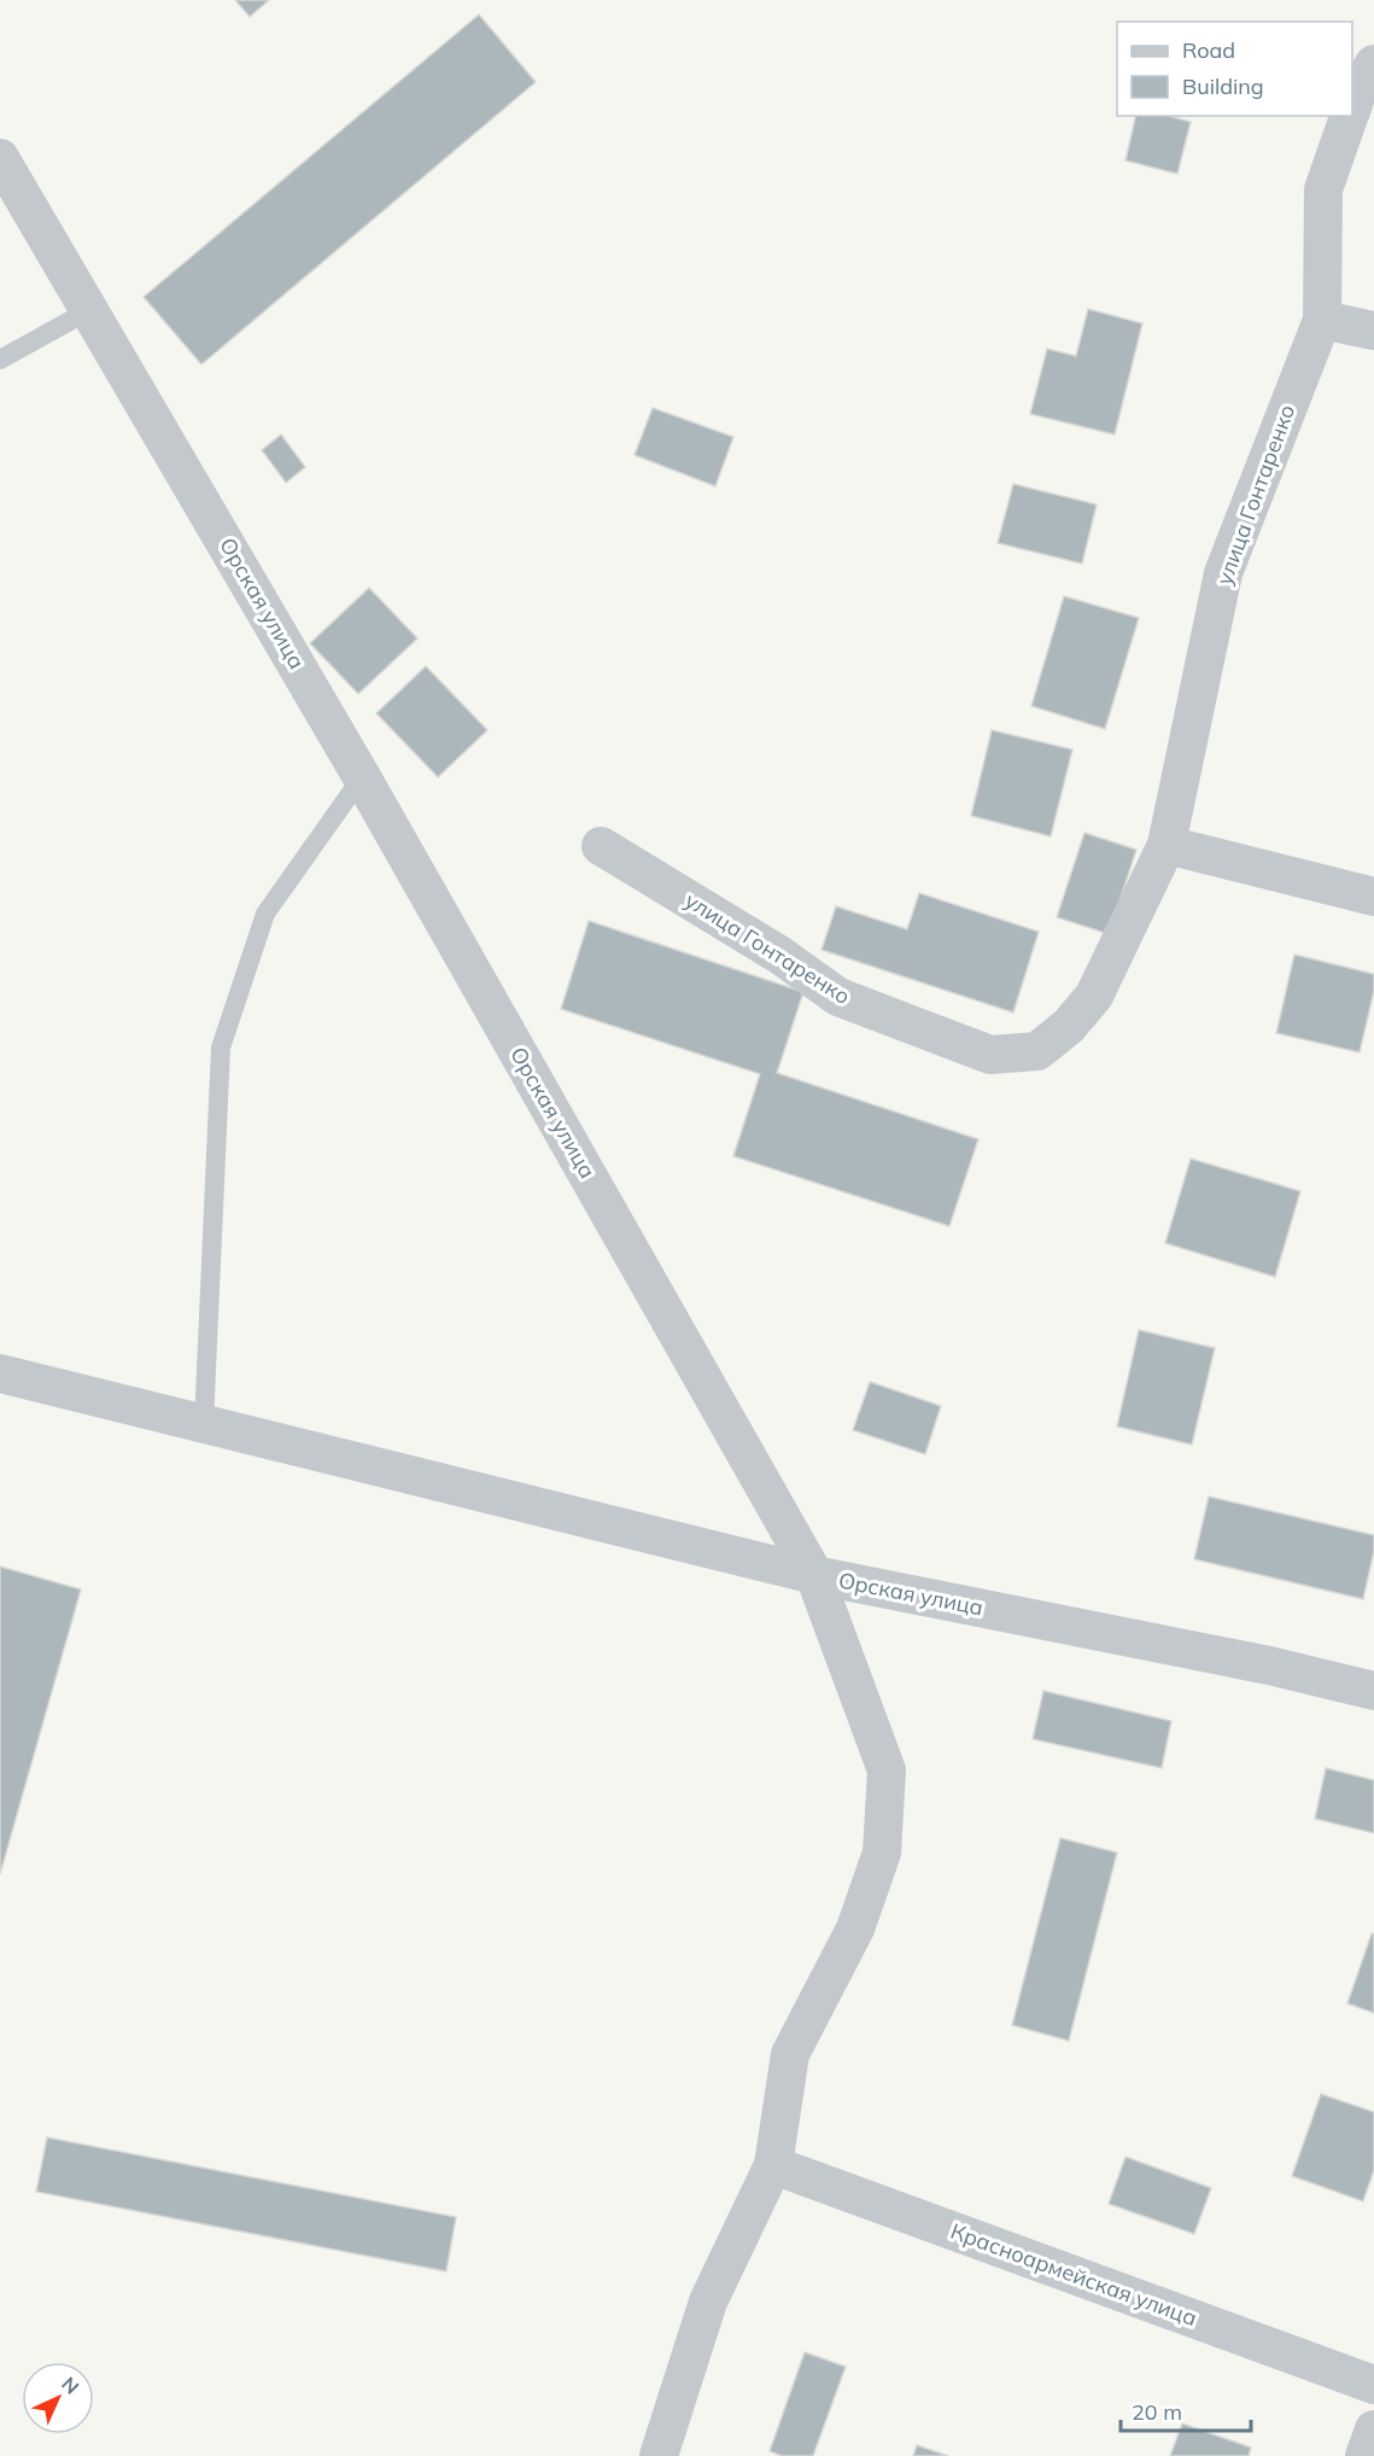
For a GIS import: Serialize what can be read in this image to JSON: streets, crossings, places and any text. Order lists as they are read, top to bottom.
{
  "streets": {
    "street": ["улица Гонтаренко", "Орская улица", "Красноармейская улица"]
  },
  "legend": ["Road", "Building"],
  "scale_bar": "20 m",
  "north": "top right"
}
